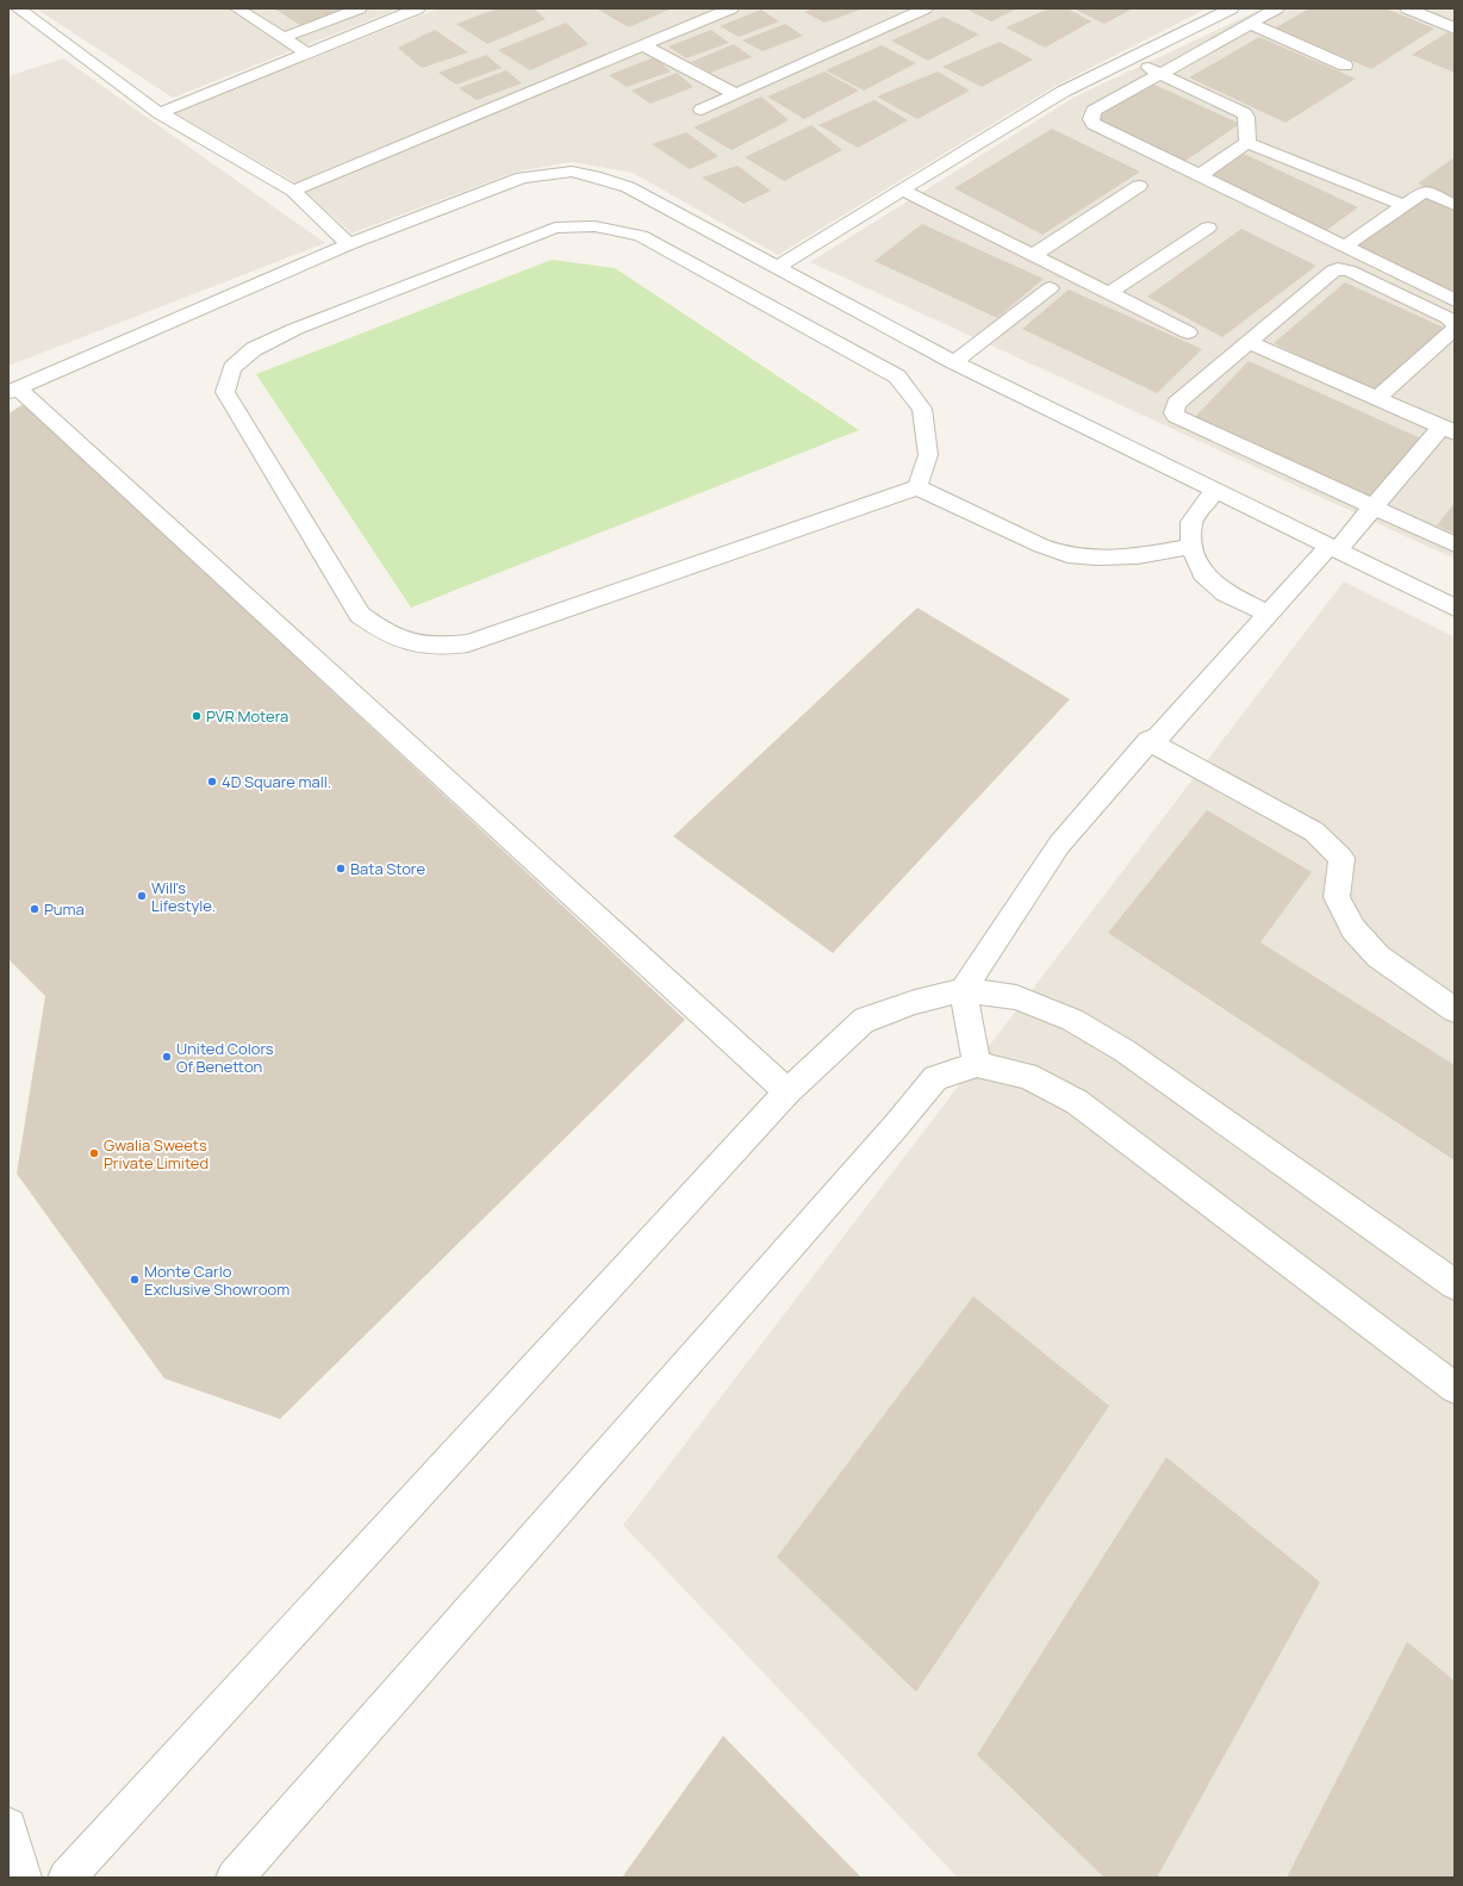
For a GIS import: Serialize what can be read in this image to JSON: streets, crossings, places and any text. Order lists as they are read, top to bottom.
{
  "places": [
    "PVR Motera",
    "4D Square mall.",
    "Bata Store",
    "Will's Lifestyle.",
    "Puma",
    "United Colors Of Benetton",
    "Gwalia Sweets Private Limited",
    "Monte Carlo Exclusive Showroom"
  ]
}
